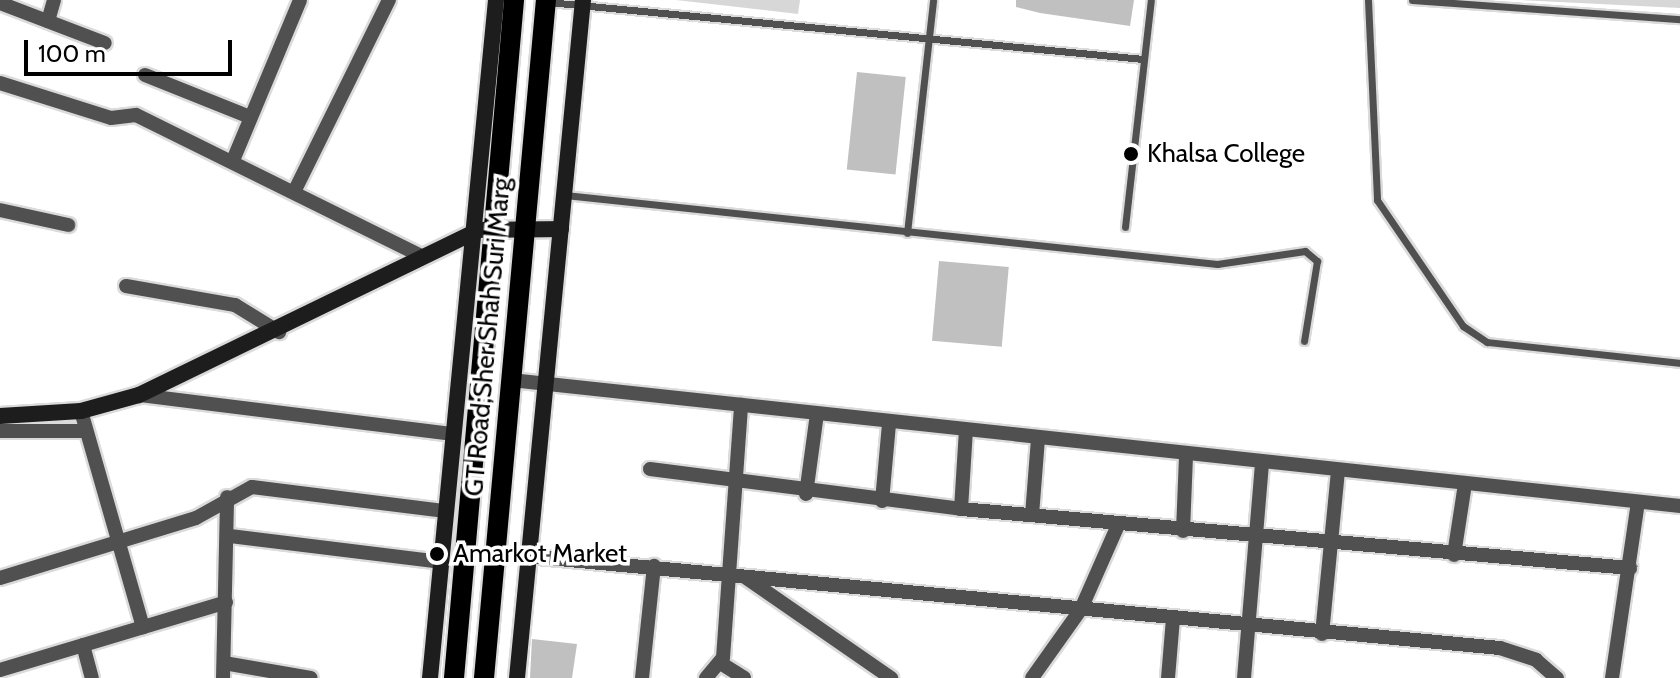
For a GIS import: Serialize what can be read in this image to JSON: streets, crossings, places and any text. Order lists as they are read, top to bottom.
{
  "streets": {
    "main road": ["GT Road;Sher Shah Suri Marg"]
  },
  "places": ["Khalsa College", "Amarkot Market"],
  "scale_bar": "100 m"
}
